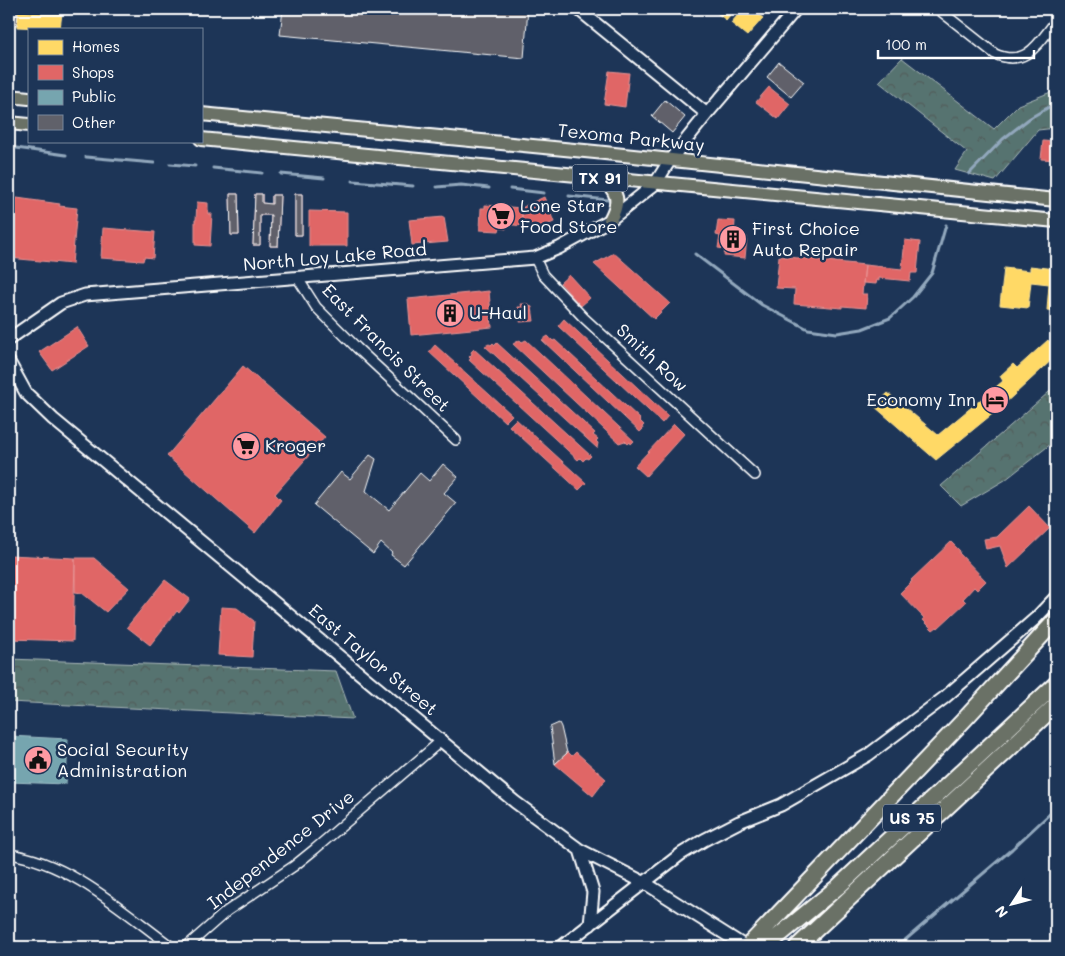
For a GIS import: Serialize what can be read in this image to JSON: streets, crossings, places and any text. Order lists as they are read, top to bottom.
{
  "streets": {
    "highway": ["US 75"],
    "main road": [
      "Texoma Parkway",
      "TX 91",
      "North Loy Lake Road",
      "East Taylor Street"
    ],
    "street": ["East Francis Street", "Smith Row", "Independence Drive"]
  },
  "crossings": [
    ["Texoma Parkway", "North Loy Lake Road"],
    ["TX 91", "North Loy Lake Road"],
    ["North Loy Lake Road", "East Francis Street"],
    ["North Loy Lake Road", "Smith Row"],
    ["East Taylor Street", "Independence Drive"]
  ],
  "places": {
    "supermarket": ["Lone Star Food Store", "Kroger"],
    "building": ["First Choice Auto Repair", "U-Haul"],
    "hotel": ["Economy Inn"],
    "public building": ["Social Security Administration"]
  },
  "legend": [
    "Homes",
    "Shops",
    "Public",
    "Other"
  ],
  "scale_bar": "100 m",
  "north": "bottom left"
}
